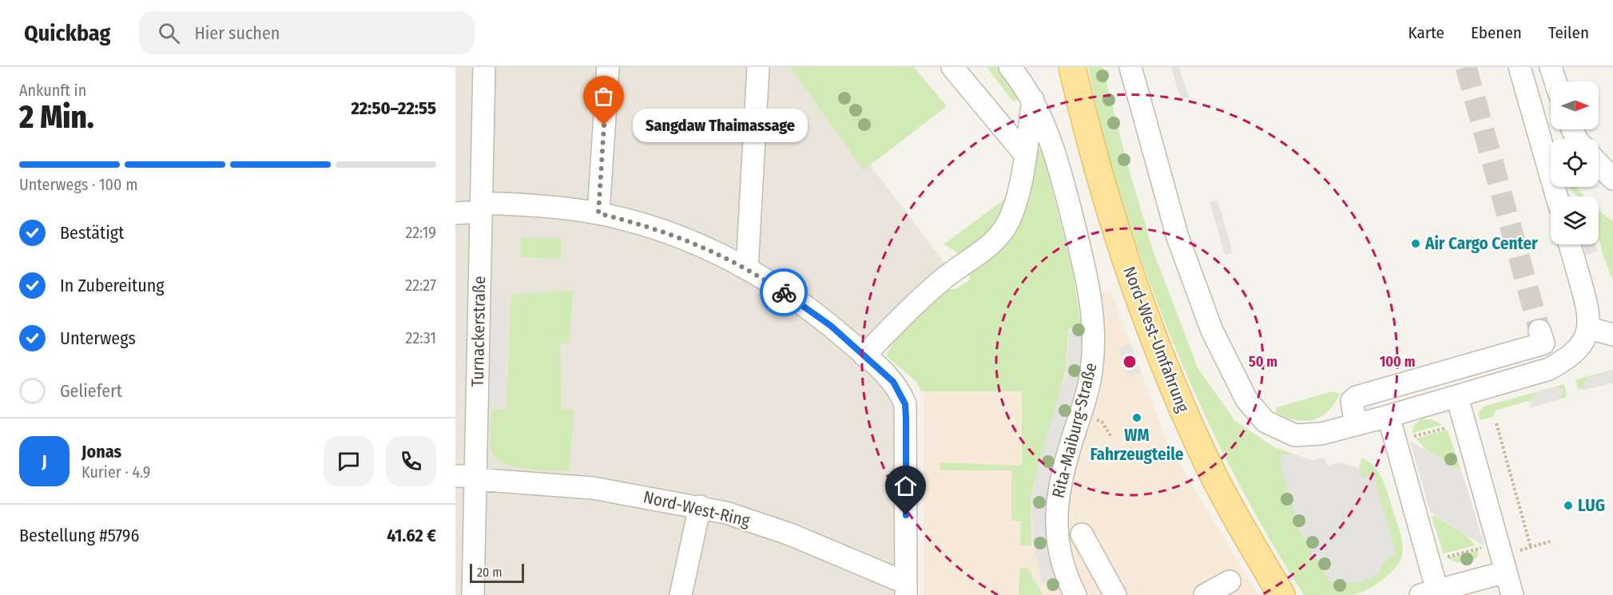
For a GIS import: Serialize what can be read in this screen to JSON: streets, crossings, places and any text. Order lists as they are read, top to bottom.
{
  "streets": {
    "main road": ["Nord-West-Umfahrung"],
    "street": ["Turnackerstraße", "Rita-Maiburg-Straße", "Nord-West-Ring"]
  },
  "crossings": [
    ["Turnackerstraße", "Nord-West-Ring"]
  ],
  "places": [
    "Sangdaw Thaimassage",
    "Air Cargo Center",
    "WM Fahrzeugteile",
    "LUG"
  ],
  "scale_bar": "20 m",
  "north": "right",
  "page": {
    "header": "Quickbag",
    "search": "Hier suchen",
    "nav": ["Karte", "Ebenen", "Teilen"],
    "heading": ["2 Min.", "Ankunft in", "22:50–22:55"],
    "panel": [
      "Jonas",
      "Kurier · 4.9",
      "Bestellung #5796",
      "41.62 €"
    ],
    "bubble": "Sangdaw Thaimassage",
    "bar": "Unterwegs · 100 m",
    "list": [
      ["Bestätigt", "22:19"],
      ["In Zubereitung", "22:27"],
      ["Unterwegs", "22:31"],
      "Geliefert"
    ],
    "round": "J",
    "scale": "20 m"
  },
  "rings": ["50 m", "100 m"]
}
